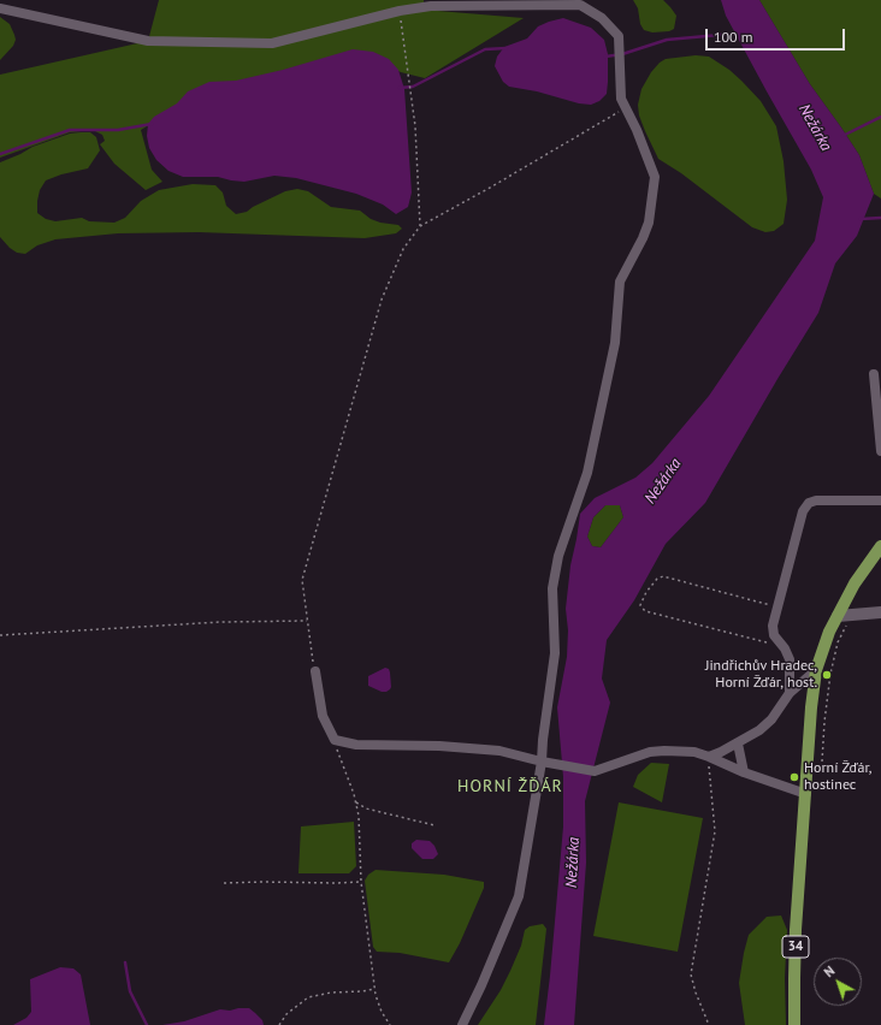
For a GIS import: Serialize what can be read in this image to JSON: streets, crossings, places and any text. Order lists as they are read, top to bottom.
{
  "streets": {
    "main road": ["34"]
  },
  "districts": ["HORNÍ ŽĎÁR"],
  "water": ["Nežárka"],
  "places": ["Jindřichův Hradec, Horní Žďár, host.", "Horní Žďár, hostinec"],
  "scale_bar": "100 m",
  "north": "top left"
}
